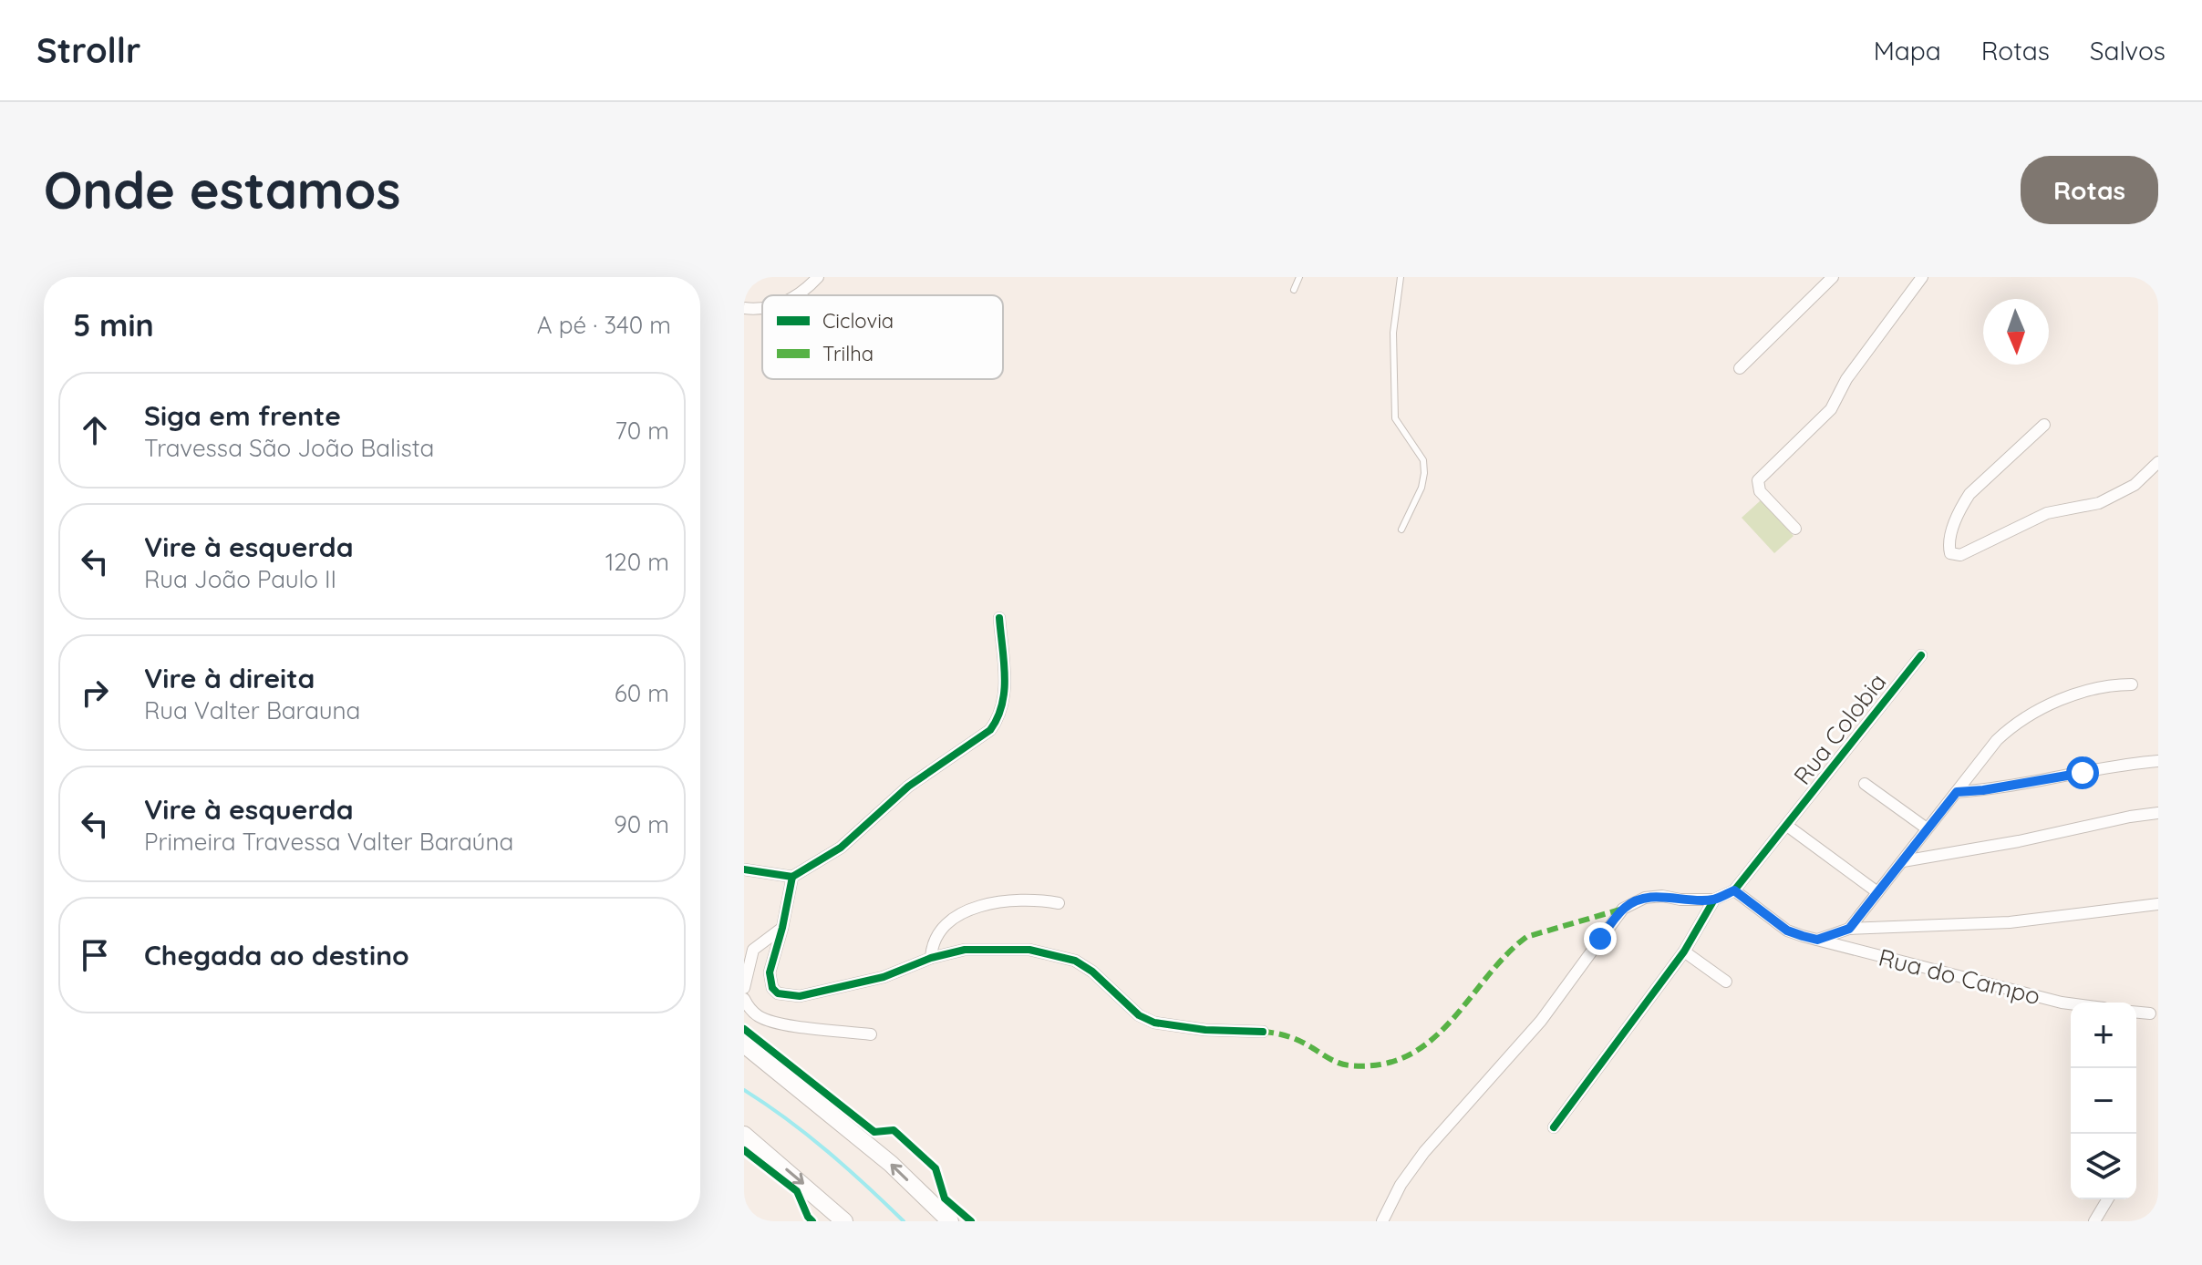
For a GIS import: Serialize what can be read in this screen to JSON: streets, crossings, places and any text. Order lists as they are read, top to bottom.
{
  "streets": {
    "street": ["Rua Colobia", "Rua do Campo"]
  },
  "crossings": [
    ["Rua Colobia", "Rua do Campo"]
  ],
  "legend": ["Ciclovia", "Trilha"],
  "north": "bottom",
  "page": {
    "header": "Strollr",
    "nav": ["Mapa", "Rotas", "Salvos"],
    "buttons": "Rotas",
    "title": "Onde estamos",
    "heading": ["5 min", "A pé · 340 m"],
    "list": [
      ["Siga em frente", "Travessa São João Balista", "70 m"],
      ["Vire à esquerda", "Rua João Paulo II", "120 m"],
      ["Vire à direita", "Rua Valter Barauna", "60 m"],
      ["Vire à esquerda", "Primeira Travessa Valter Baraúna", "90 m"],
      "Chegada ao destino"
    ],
    "map_buttons": ["+", "−"]
  }
}
